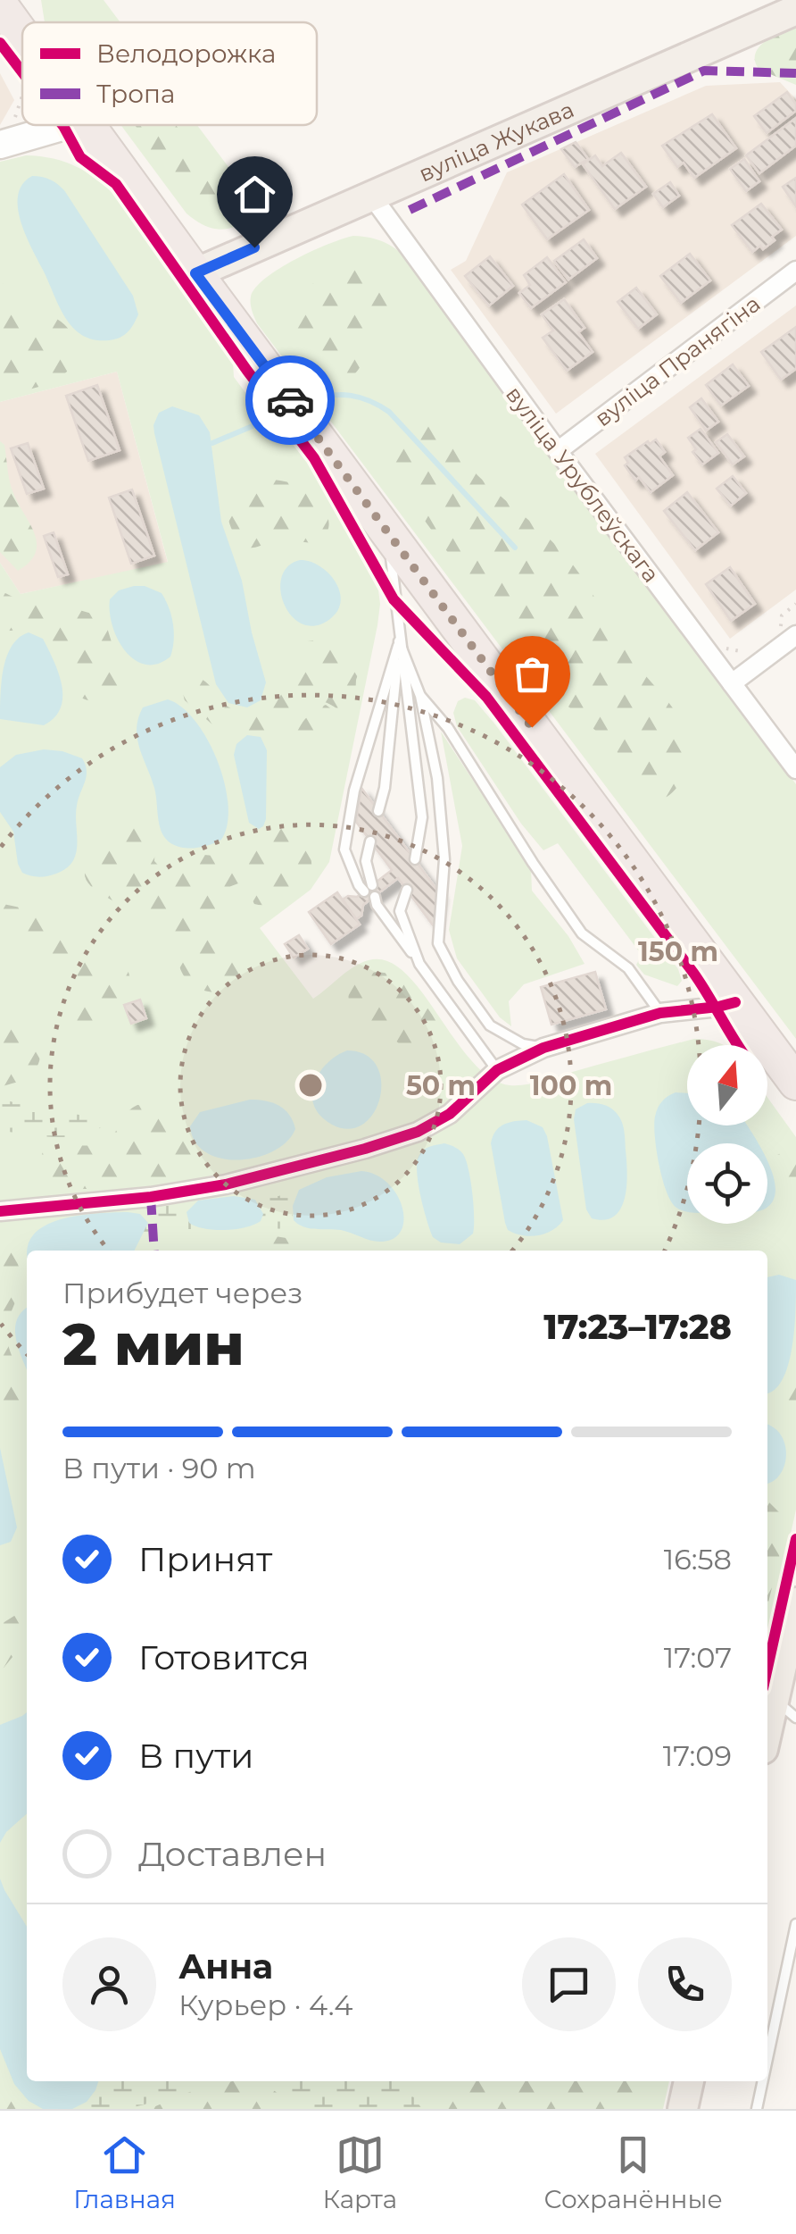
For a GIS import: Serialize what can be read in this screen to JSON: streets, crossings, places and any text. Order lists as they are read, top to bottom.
{
  "streets": {
    "main road": ["вуліца Жукава"],
    "street": ["вуліца Пранягіна", "вуліца Урублеўскага"]
  },
  "crossings": [
    ["вуліца Жукава", "вуліца Урублеўскага"],
    ["вуліца Пранягіна", "вуліца Урублеўскага"]
  ],
  "legend": ["Велодорожка", "Тропа"],
  "north": "top",
  "page": {
    "heading": ["2 мин", "Прибудет через", "17:23–17:28"],
    "panel": ["Анна", "Курьер · 4.4"],
    "bar": "В пути · 90 m",
    "list": [
      ["Принят", "16:58"],
      ["Готовится", "17:07"],
      ["В пути", "17:09"],
      "Доставлен"
    ],
    "tabs": ["Главная", "Карта", "Сохранённые"]
  },
  "rings": ["150 m", "50 m", "100 m"]
}
